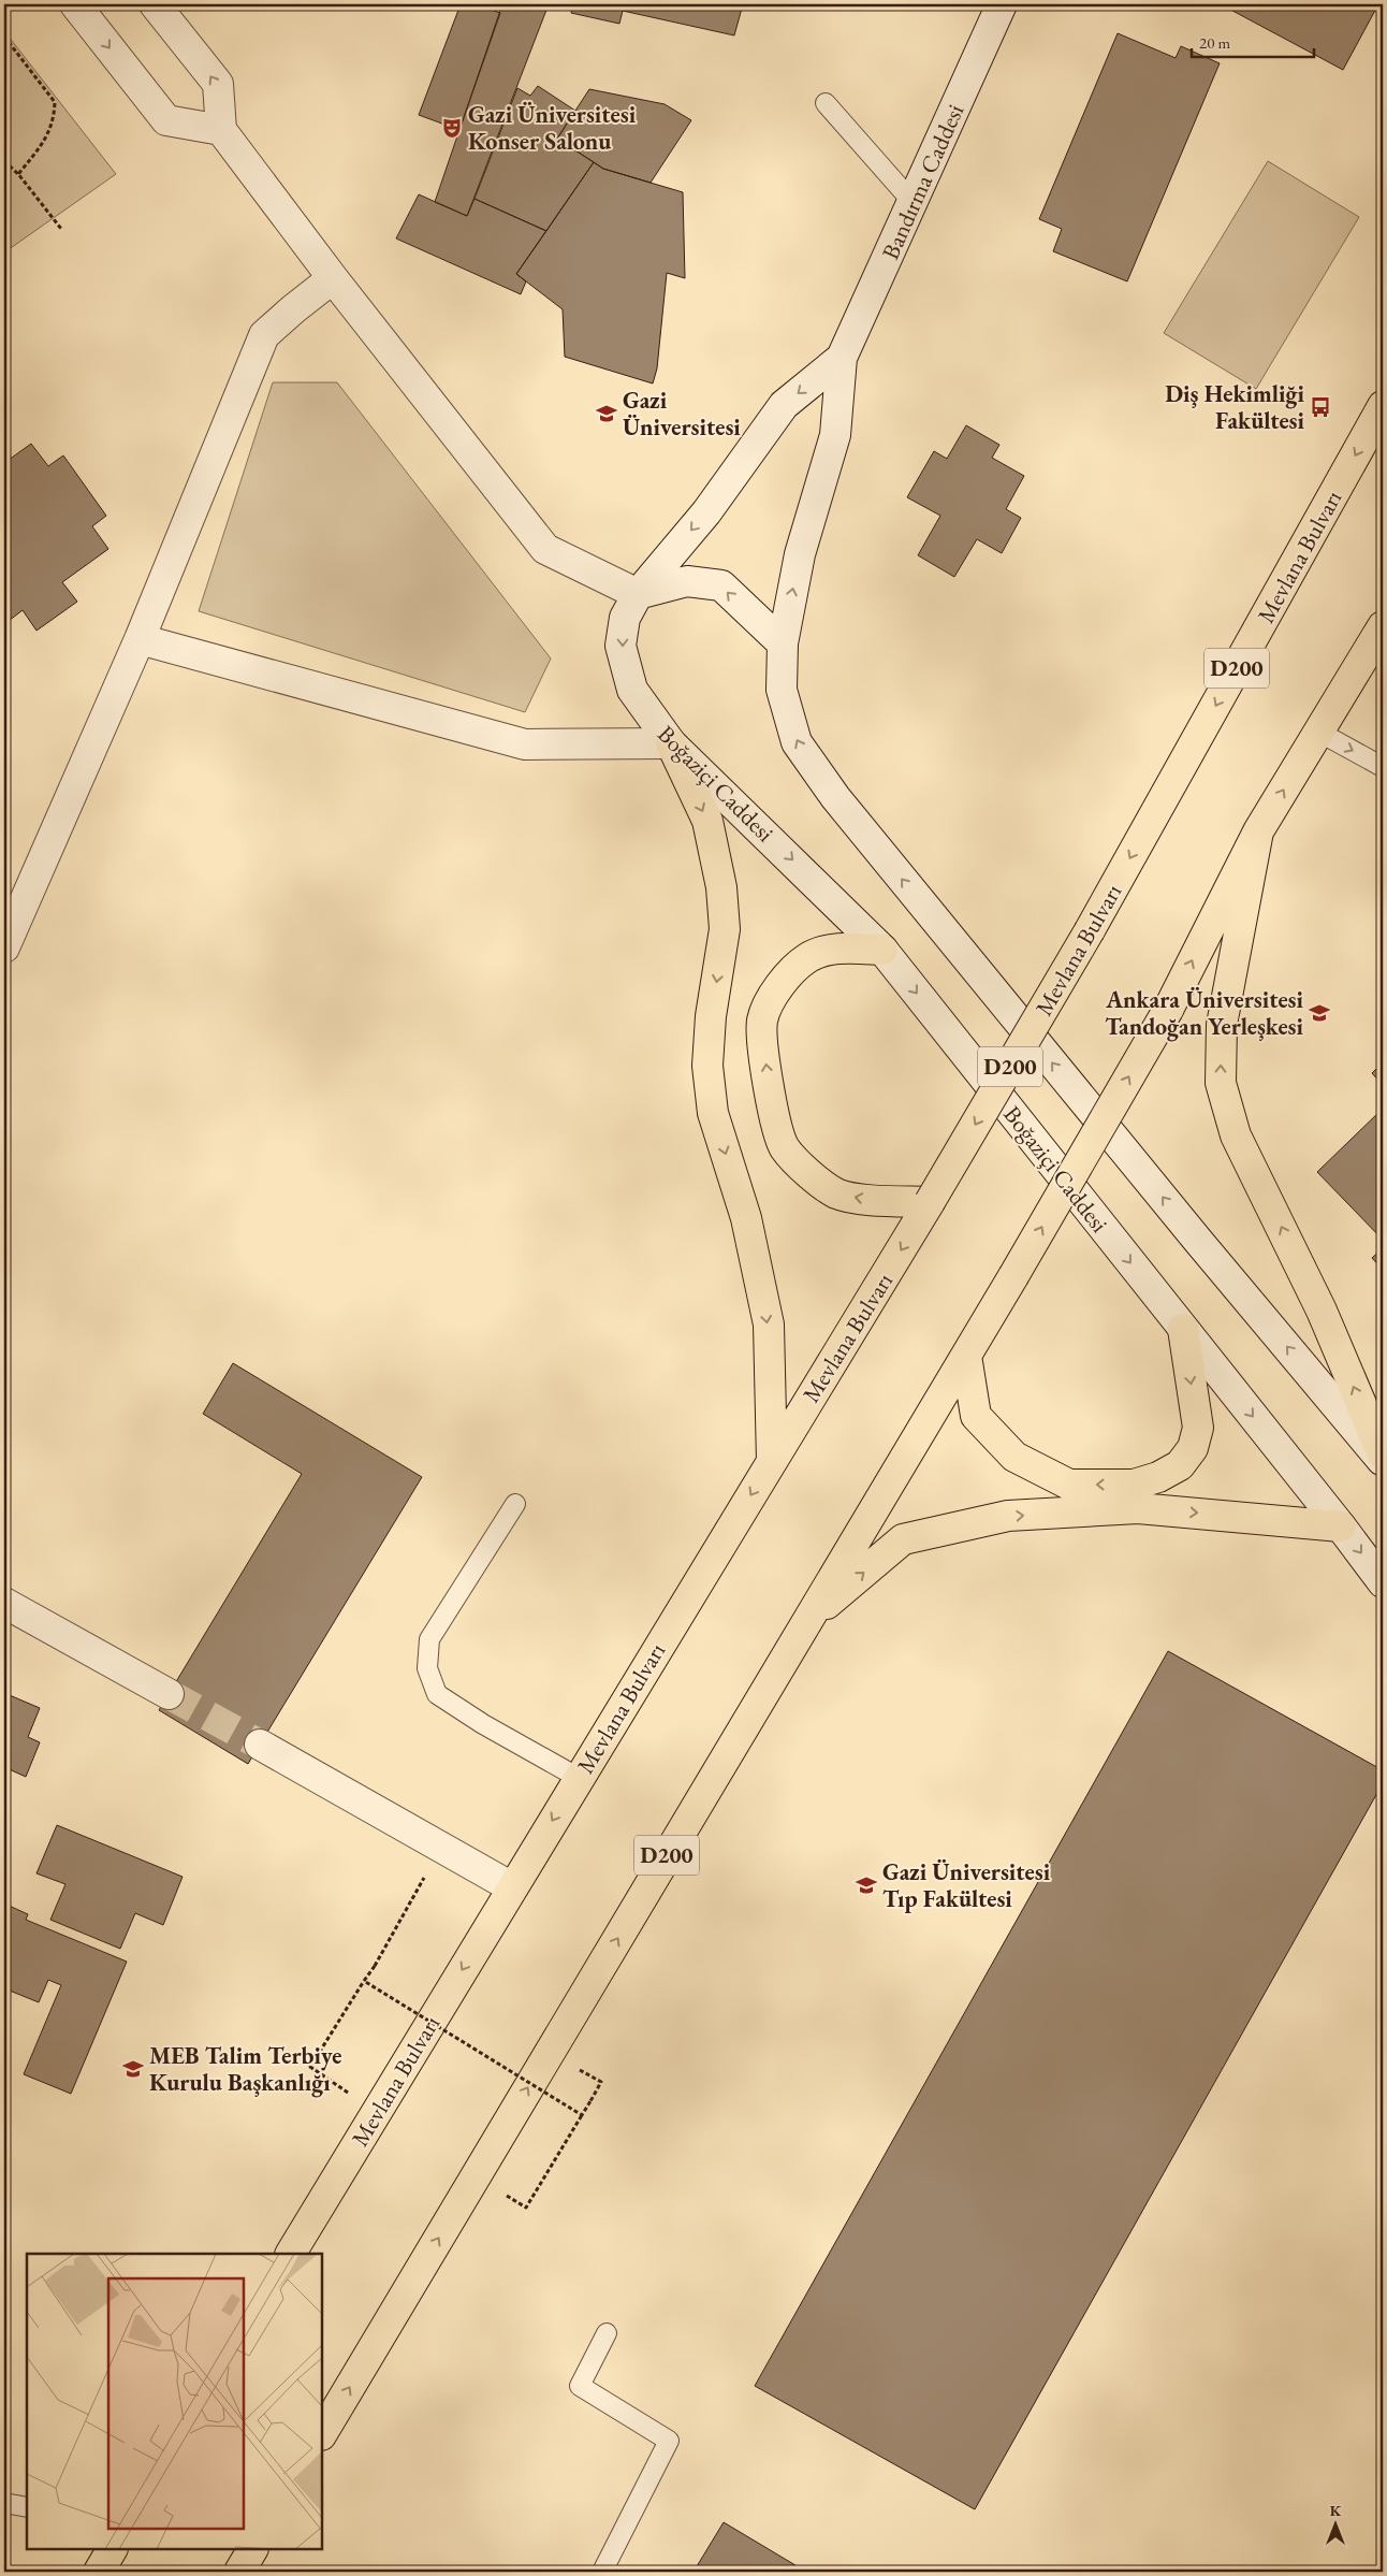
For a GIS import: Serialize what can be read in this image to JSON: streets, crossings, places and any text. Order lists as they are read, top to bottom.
{
  "streets": {
    "highway": ["Mevlana Bulvarı", "D200"],
    "main road": ["Bandırma Caddesi", "Boğaziçi Caddesi"]
  },
  "crossings": [
    ["Bandırma Caddesi", "Boğaziçi Caddesi"]
  ],
  "places": {
    "theatre": ["Gazi Üniversitesi Konser Salonu"],
    "bus stop": ["Diş Hekimliği Fakültesi"],
    "school or university": [
      "Gazi Üniversitesi",
      "Ankara Üniversitesi Tandoğan Yerleşkesi",
      "Gazi Üniversitesi Tıp Fakültesi",
      "MEB Talim Terbiye Kurulu Başkanlığı"
    ]
  },
  "scale_bar": "20 m",
  "north": "top"
}
